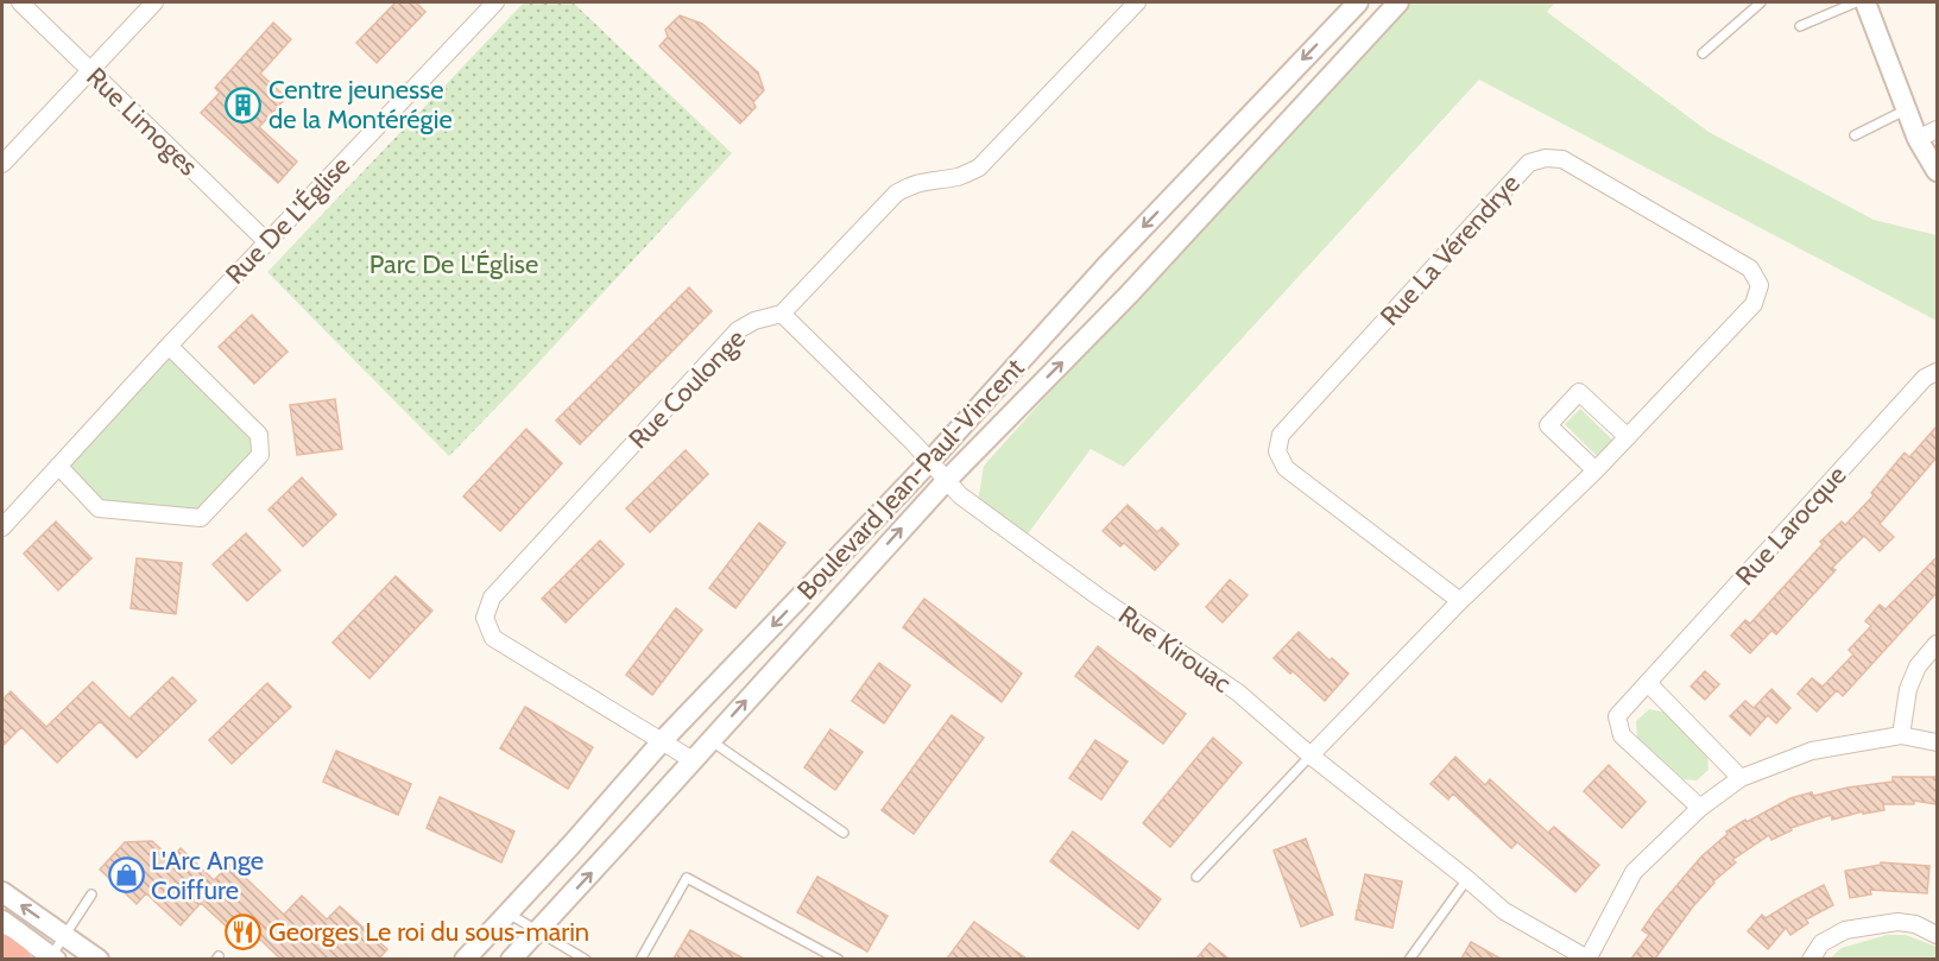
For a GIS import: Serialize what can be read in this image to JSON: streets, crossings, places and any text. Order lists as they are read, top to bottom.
{
  "streets": {
    "street": [
      "Rue Limoges",
      "Rue De L'Église",
      "Rue La Vérendrye",
      "Rue Coulonge",
      "Boulevard Jean-Paul-Vincent",
      "Rue Larocque",
      "Rue Kirouac"
    ]
  },
  "crossings": [
    ["Rue Limoges", "Rue De L'Église"],
    ["Rue La Vérendrye", "Rue Kirouac"],
    ["Rue Coulonge", "Boulevard Jean-Paul-Vincent"],
    ["Rue Coulonge", "Rue Kirouac"],
    ["Boulevard Jean-Paul-Vincent", "Rue Kirouac"]
  ],
  "parks": ["Parc De L'Église"],
  "places": {
    "building": ["Centre jeunesse de la Montérégie"],
    "shop": ["L'Arc Ange Coiffure"],
    "restaurant": ["Georges Le roi du sous-marin"]
  }
}
